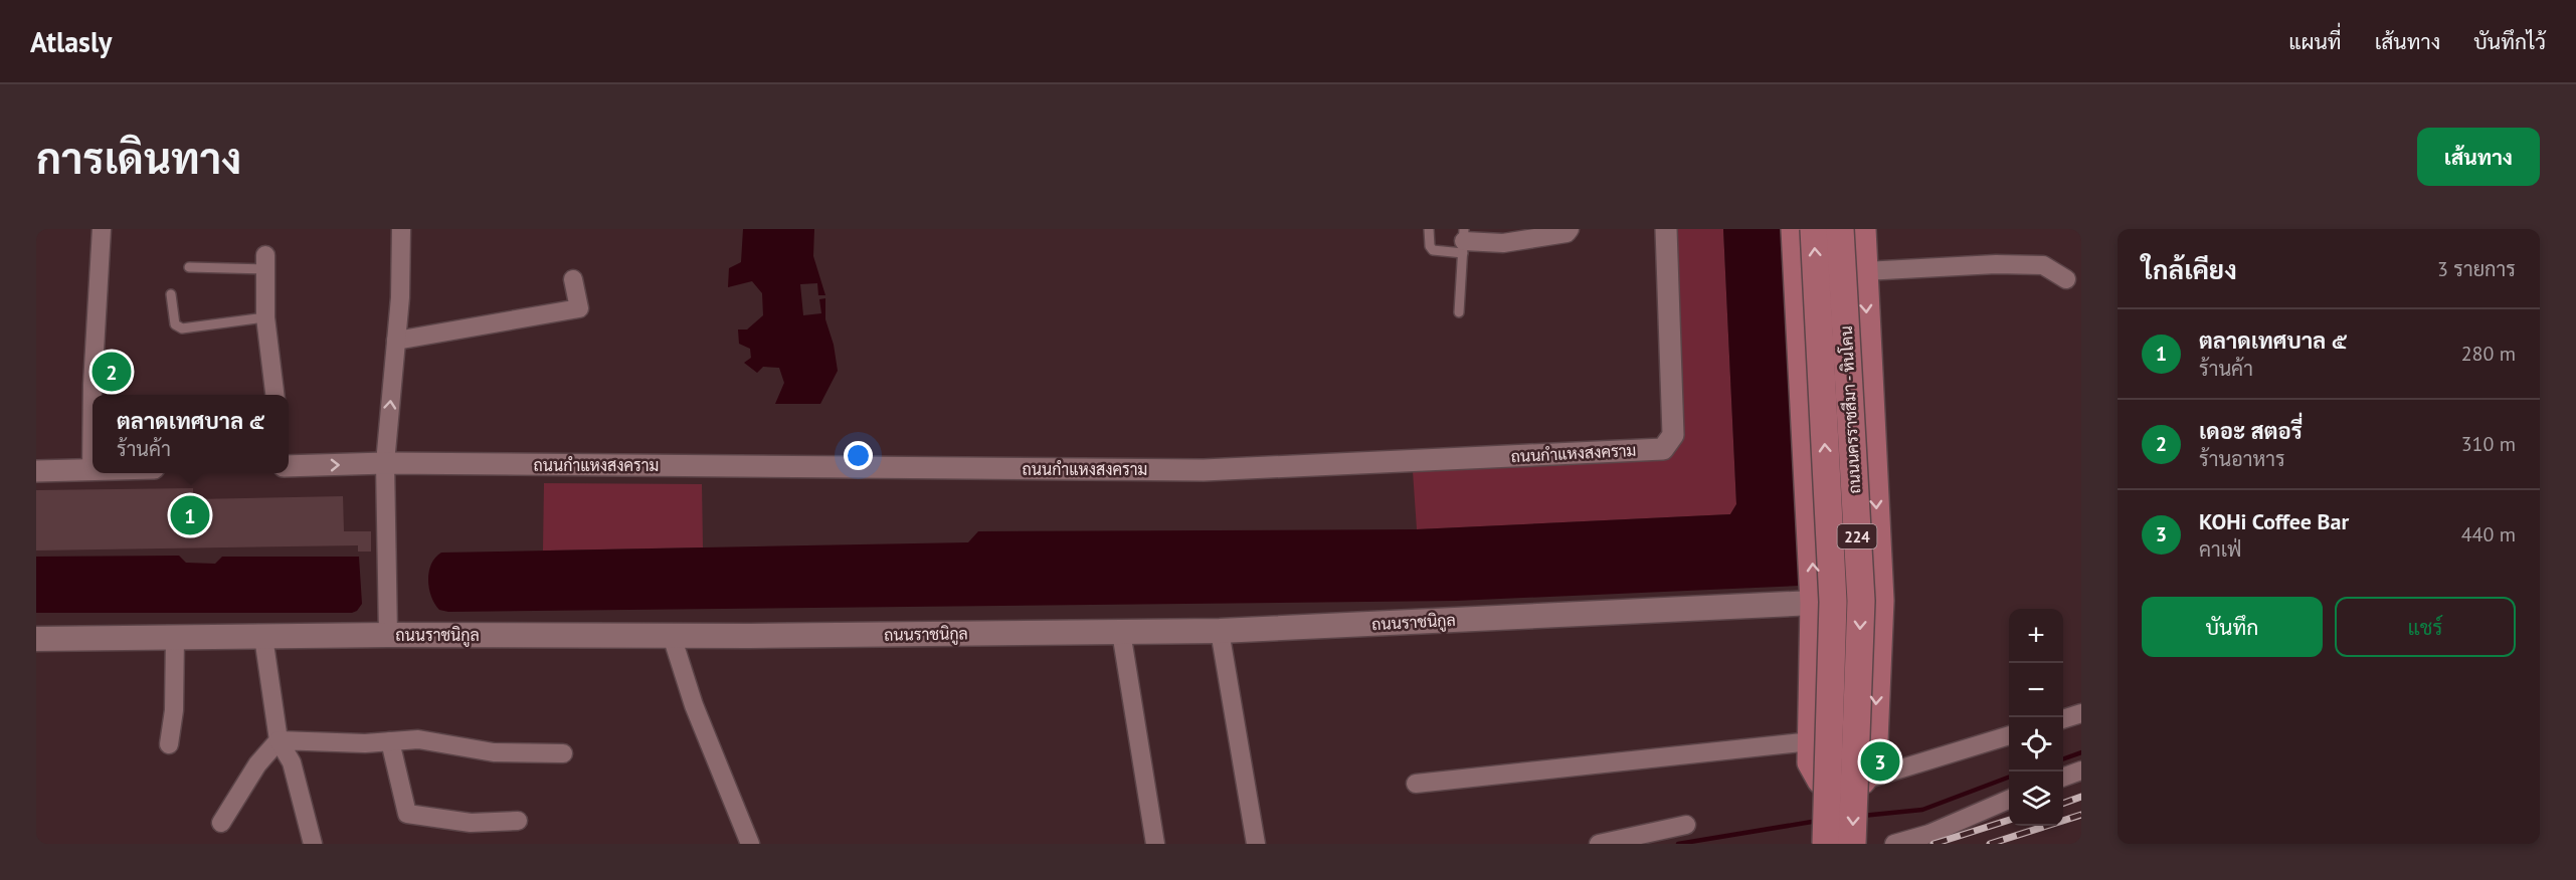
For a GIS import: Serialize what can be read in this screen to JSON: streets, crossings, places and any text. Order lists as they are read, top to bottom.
{
  "streets": {
    "main road": ["ถนนนครราชสีมา - หินโคน", "224", "ถนนราชนิกูล"],
    "street": ["ถนนกำแหงสงคราม"]
  },
  "page": {
    "header": "Atlasly",
    "nav": ["แผนที่", "เส้นทาง", "บันทึกไว้"],
    "buttons": [
      "เส้นทาง",
      ["บันทึก", "แชร์"]
    ],
    "title": "การเดินทาง",
    "heading": ["ใกล้เคียง", "3 รายการ"],
    "list": [
      {
        "mark": "1",
        "name": "ตลาดเทศบาล ๕",
        "note": "ร้านค้า",
        "value": "280 m"
      },
      {
        "mark": "2",
        "name": "เดอะ สตอรี่",
        "note": "ร้านอาหาร",
        "value": "310 m"
      },
      {
        "mark": "3",
        "name": "KOHi Coffee Bar",
        "note": "คาเฟ่",
        "value": "440 m"
      }
    ],
    "pins": ["2", "1", "3"],
    "popup": ["ตลาดเทศบาล ๕", "ร้านค้า"],
    "map_buttons": ["+", "−"]
  }
}
